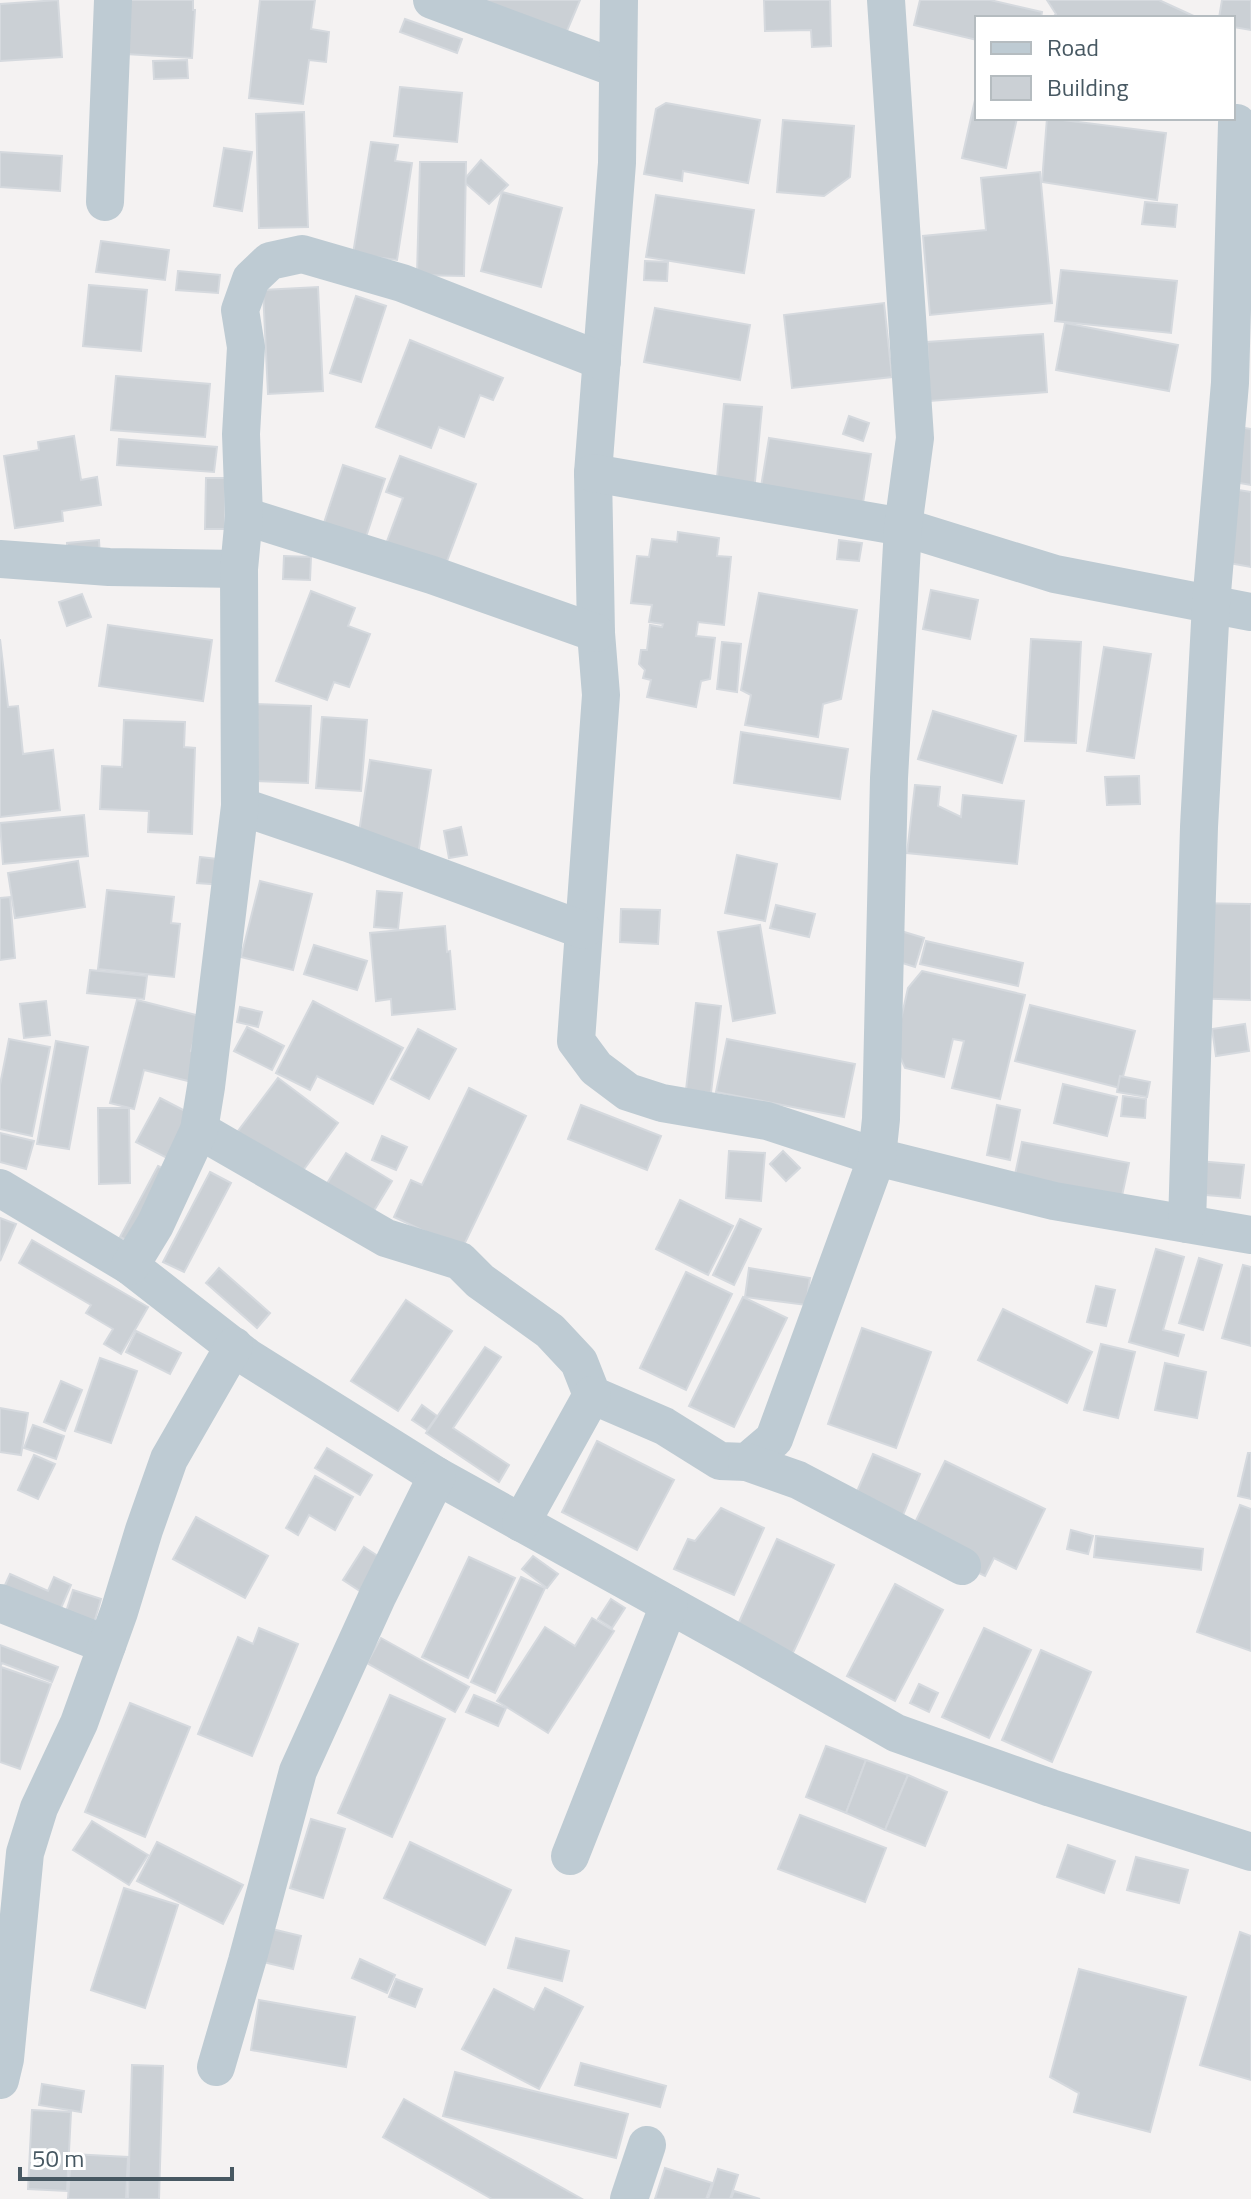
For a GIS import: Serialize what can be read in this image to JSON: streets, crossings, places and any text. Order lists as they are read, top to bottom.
{
  "legend": ["Road", "Building"],
  "scale_bar": "50 m"
}
